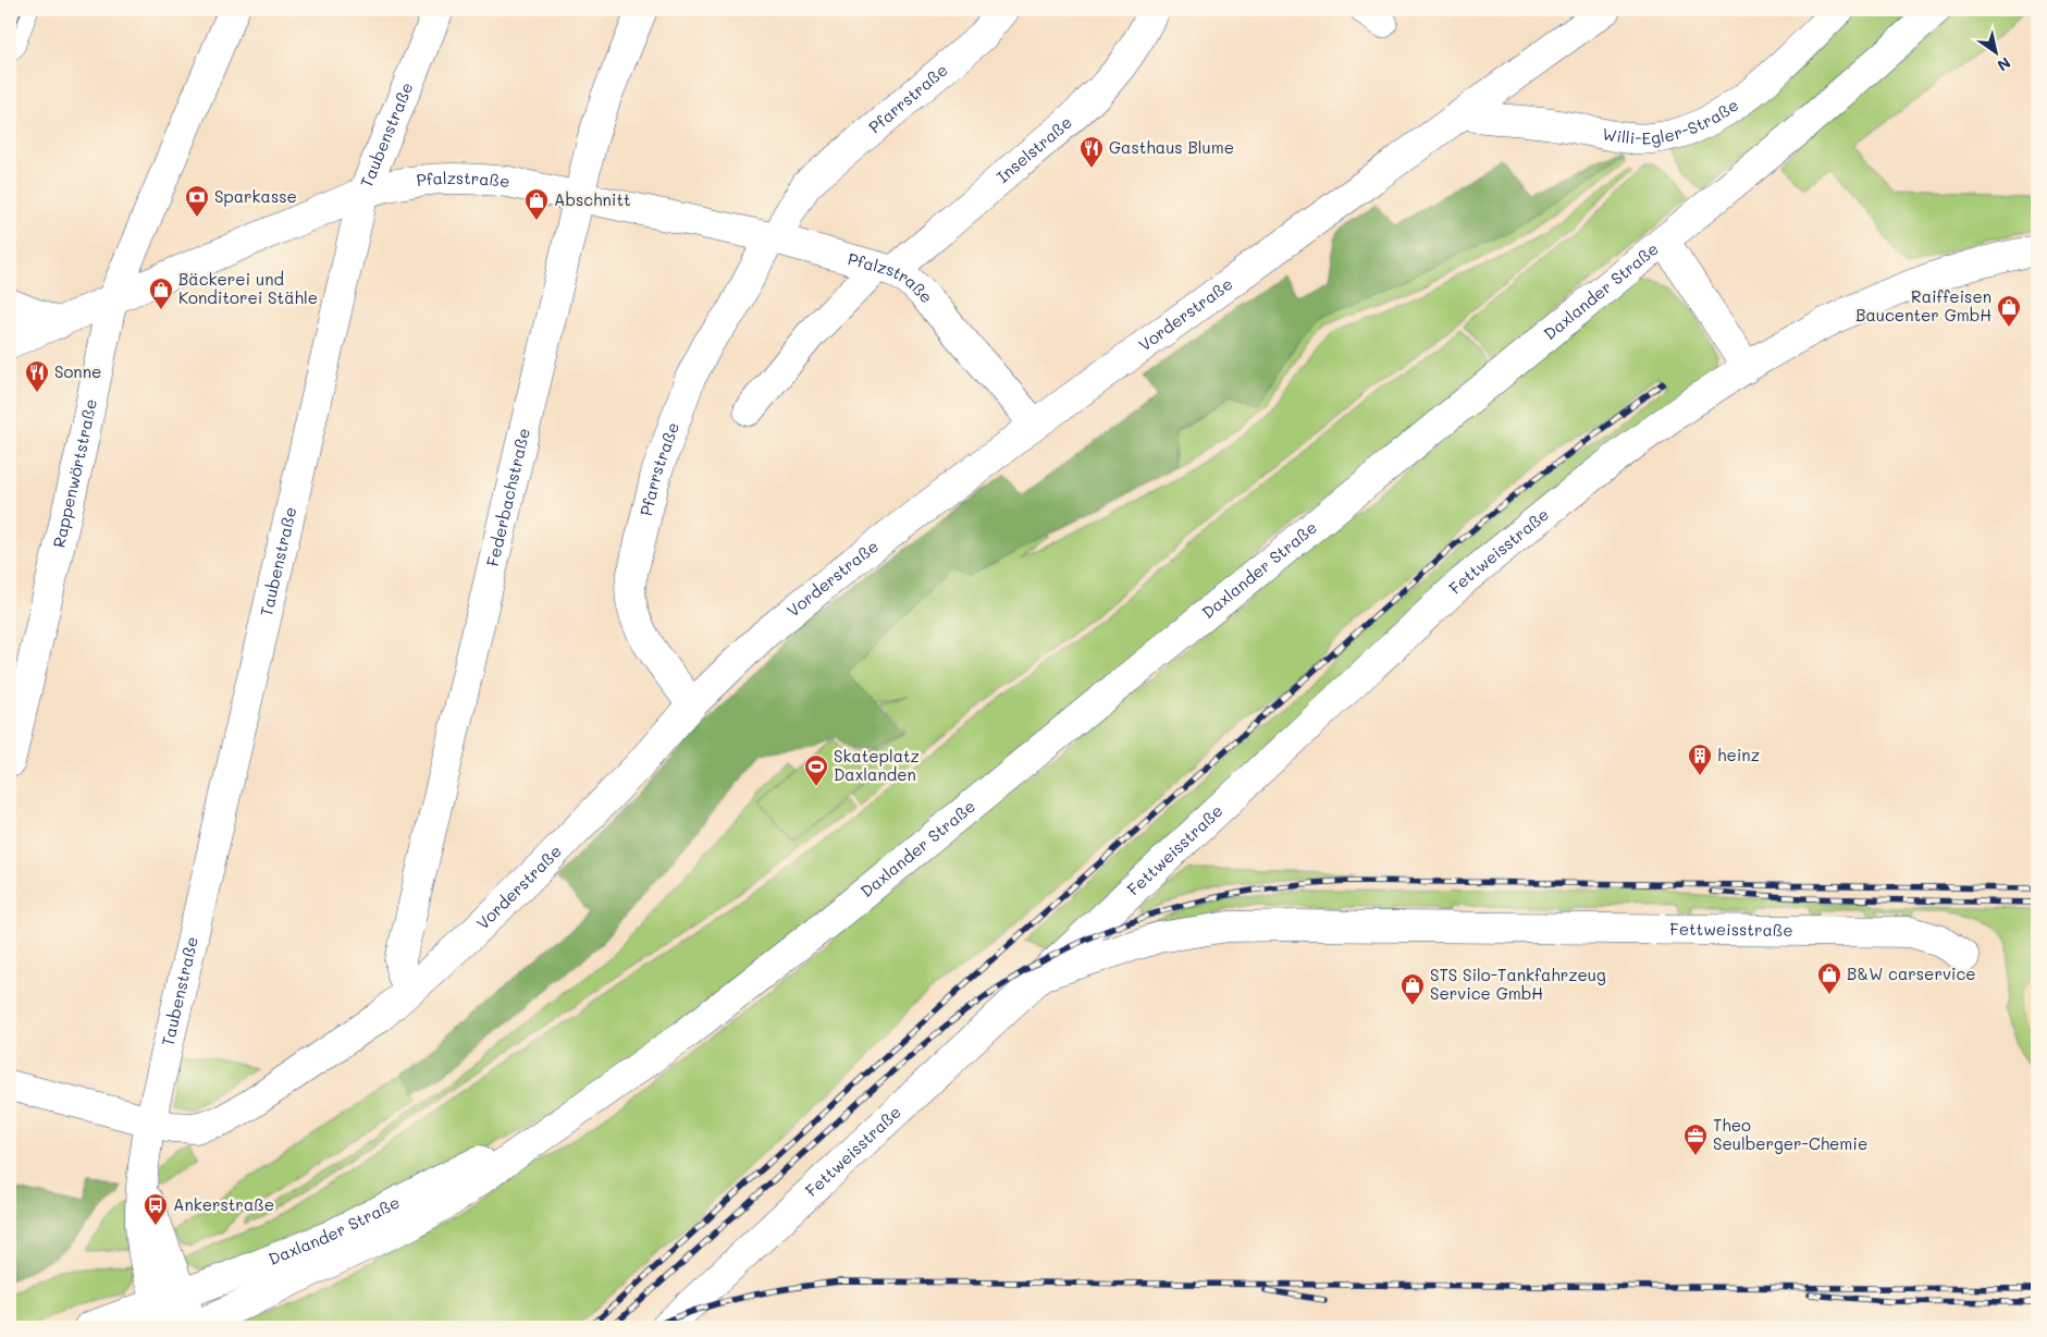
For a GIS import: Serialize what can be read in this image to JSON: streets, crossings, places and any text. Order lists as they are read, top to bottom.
{
  "streets": {
    "street": [
      "Pfarrstraße",
      "Willi-Egler-Straße",
      "Taubenstraße",
      "Inselstraße",
      "Pfalzstraße",
      "Daxlander Straße",
      "Vorderstraße",
      "Rappenwörtstraße",
      "Federbachstraße",
      "Fettweisstraße"
    ]
  },
  "crossings": [
    ["Pfarrstraße", "Pfalzstraße"],
    ["Pfarrstraße", "Vorderstraße"],
    ["Willi-Egler-Straße", "Vorderstraße"],
    ["Taubenstraße", "Pfalzstraße"],
    ["Taubenstraße", "Vorderstraße"],
    ["Inselstraße", "Pfalzstraße"],
    ["Pfalzstraße", "Vorderstraße"],
    ["Pfalzstraße", "Rappenwörtstraße"],
    ["Pfalzstraße", "Federbachstraße"],
    ["Vorderstraße", "Federbachstraße"]
  ],
  "places": {
    "restaurant": ["Gasthaus Blume", "Sonne"],
    "bank": ["Sparkasse"],
    "shop": [
      "Abschnitt",
      "Bäckerei und Konditorei Stähle",
      "Raiffeisen Baucenter GmbH",
      "B&W carservice",
      "STS Silo-Tankfahrzeug Service GmbH"
    ],
    "building": ["heinz"],
    "sports": ["Skateplatz Daxlanden"],
    "office": ["Theo Seulberger-Chemie"],
    "bus stop": ["Ankerstraße"]
  },
  "north": "bottom right"
}
